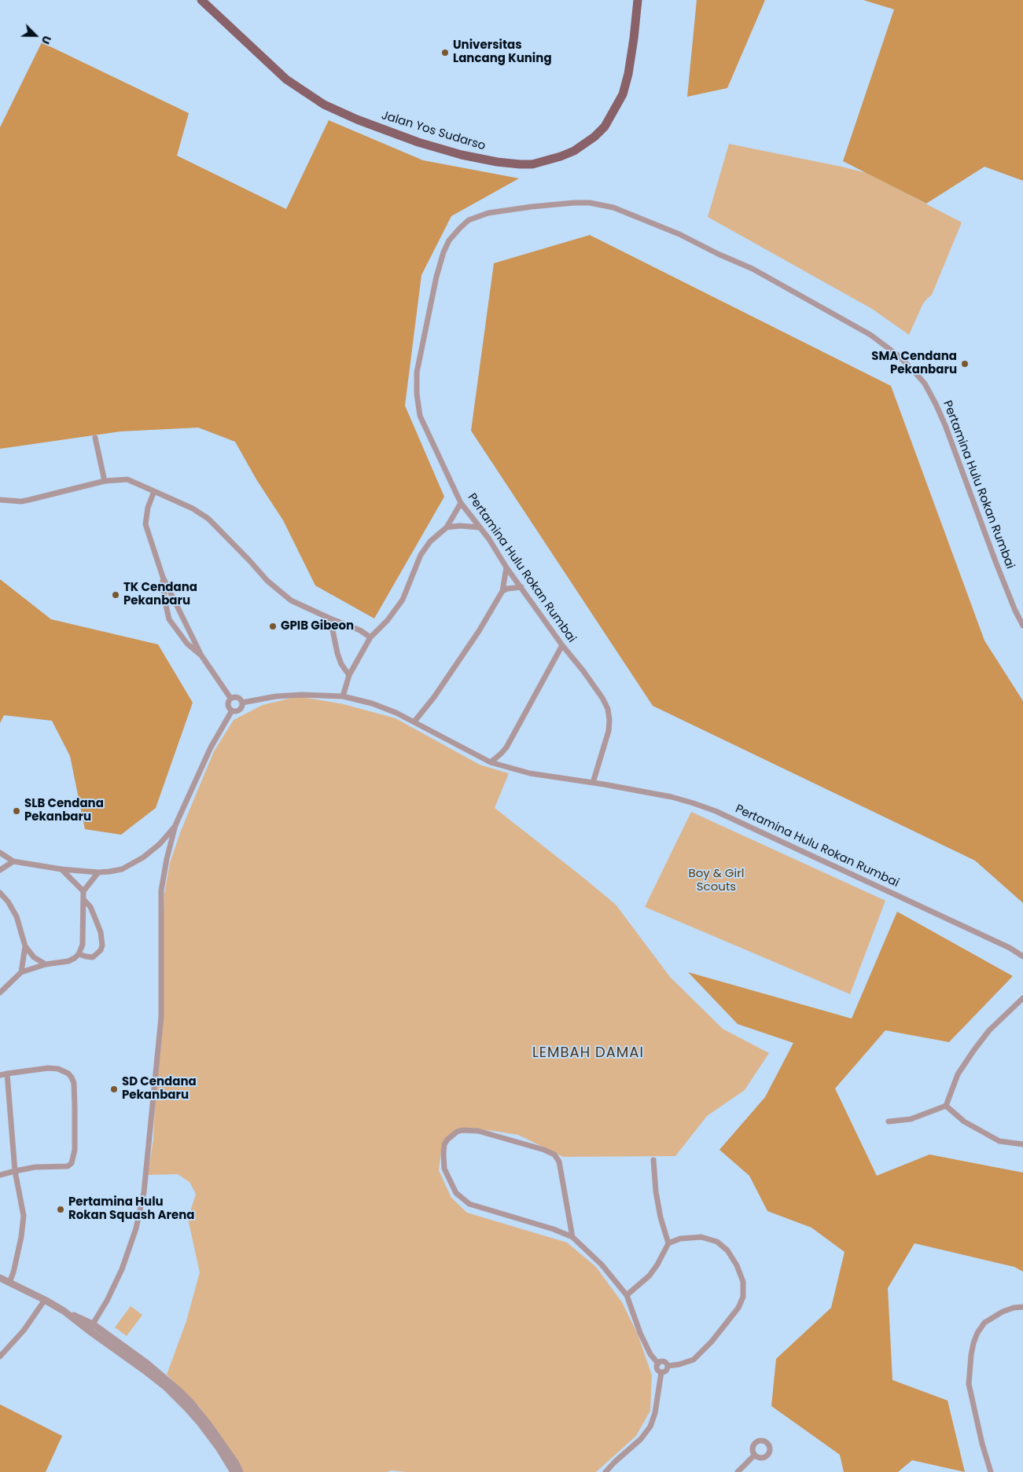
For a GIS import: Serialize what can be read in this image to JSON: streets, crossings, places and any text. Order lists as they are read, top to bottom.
{
  "streets": {
    "main road": ["Jalan Yos Sudarso"],
    "street": ["Pertamina Hulu Rokan Rumbai"]
  },
  "districts": ["LEMBAH DAMAI"],
  "parks": ["Boy & Girl Scouts"],
  "places": [
    "Universitas Lancang Kuning",
    "SMA Cendana Pekanbaru",
    "TK Cendana Pekanbaru",
    "GPIB Gibeon",
    "SLB Cendana Pekanbaru",
    "SD Cendana Pekanbaru",
    "Pertamina Hulu Rokan Squash Arena"
  ],
  "north": "bottom right"
}
